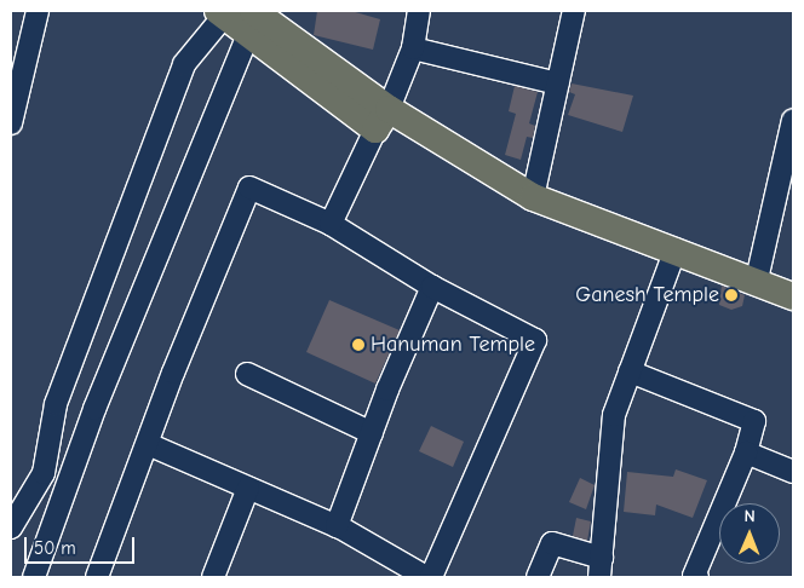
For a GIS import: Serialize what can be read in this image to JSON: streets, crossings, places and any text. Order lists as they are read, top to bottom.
{
  "places": ["Ganesh Temple", "Hanuman Temple"],
  "scale_bar": "50 m",
  "north": "top"
}
